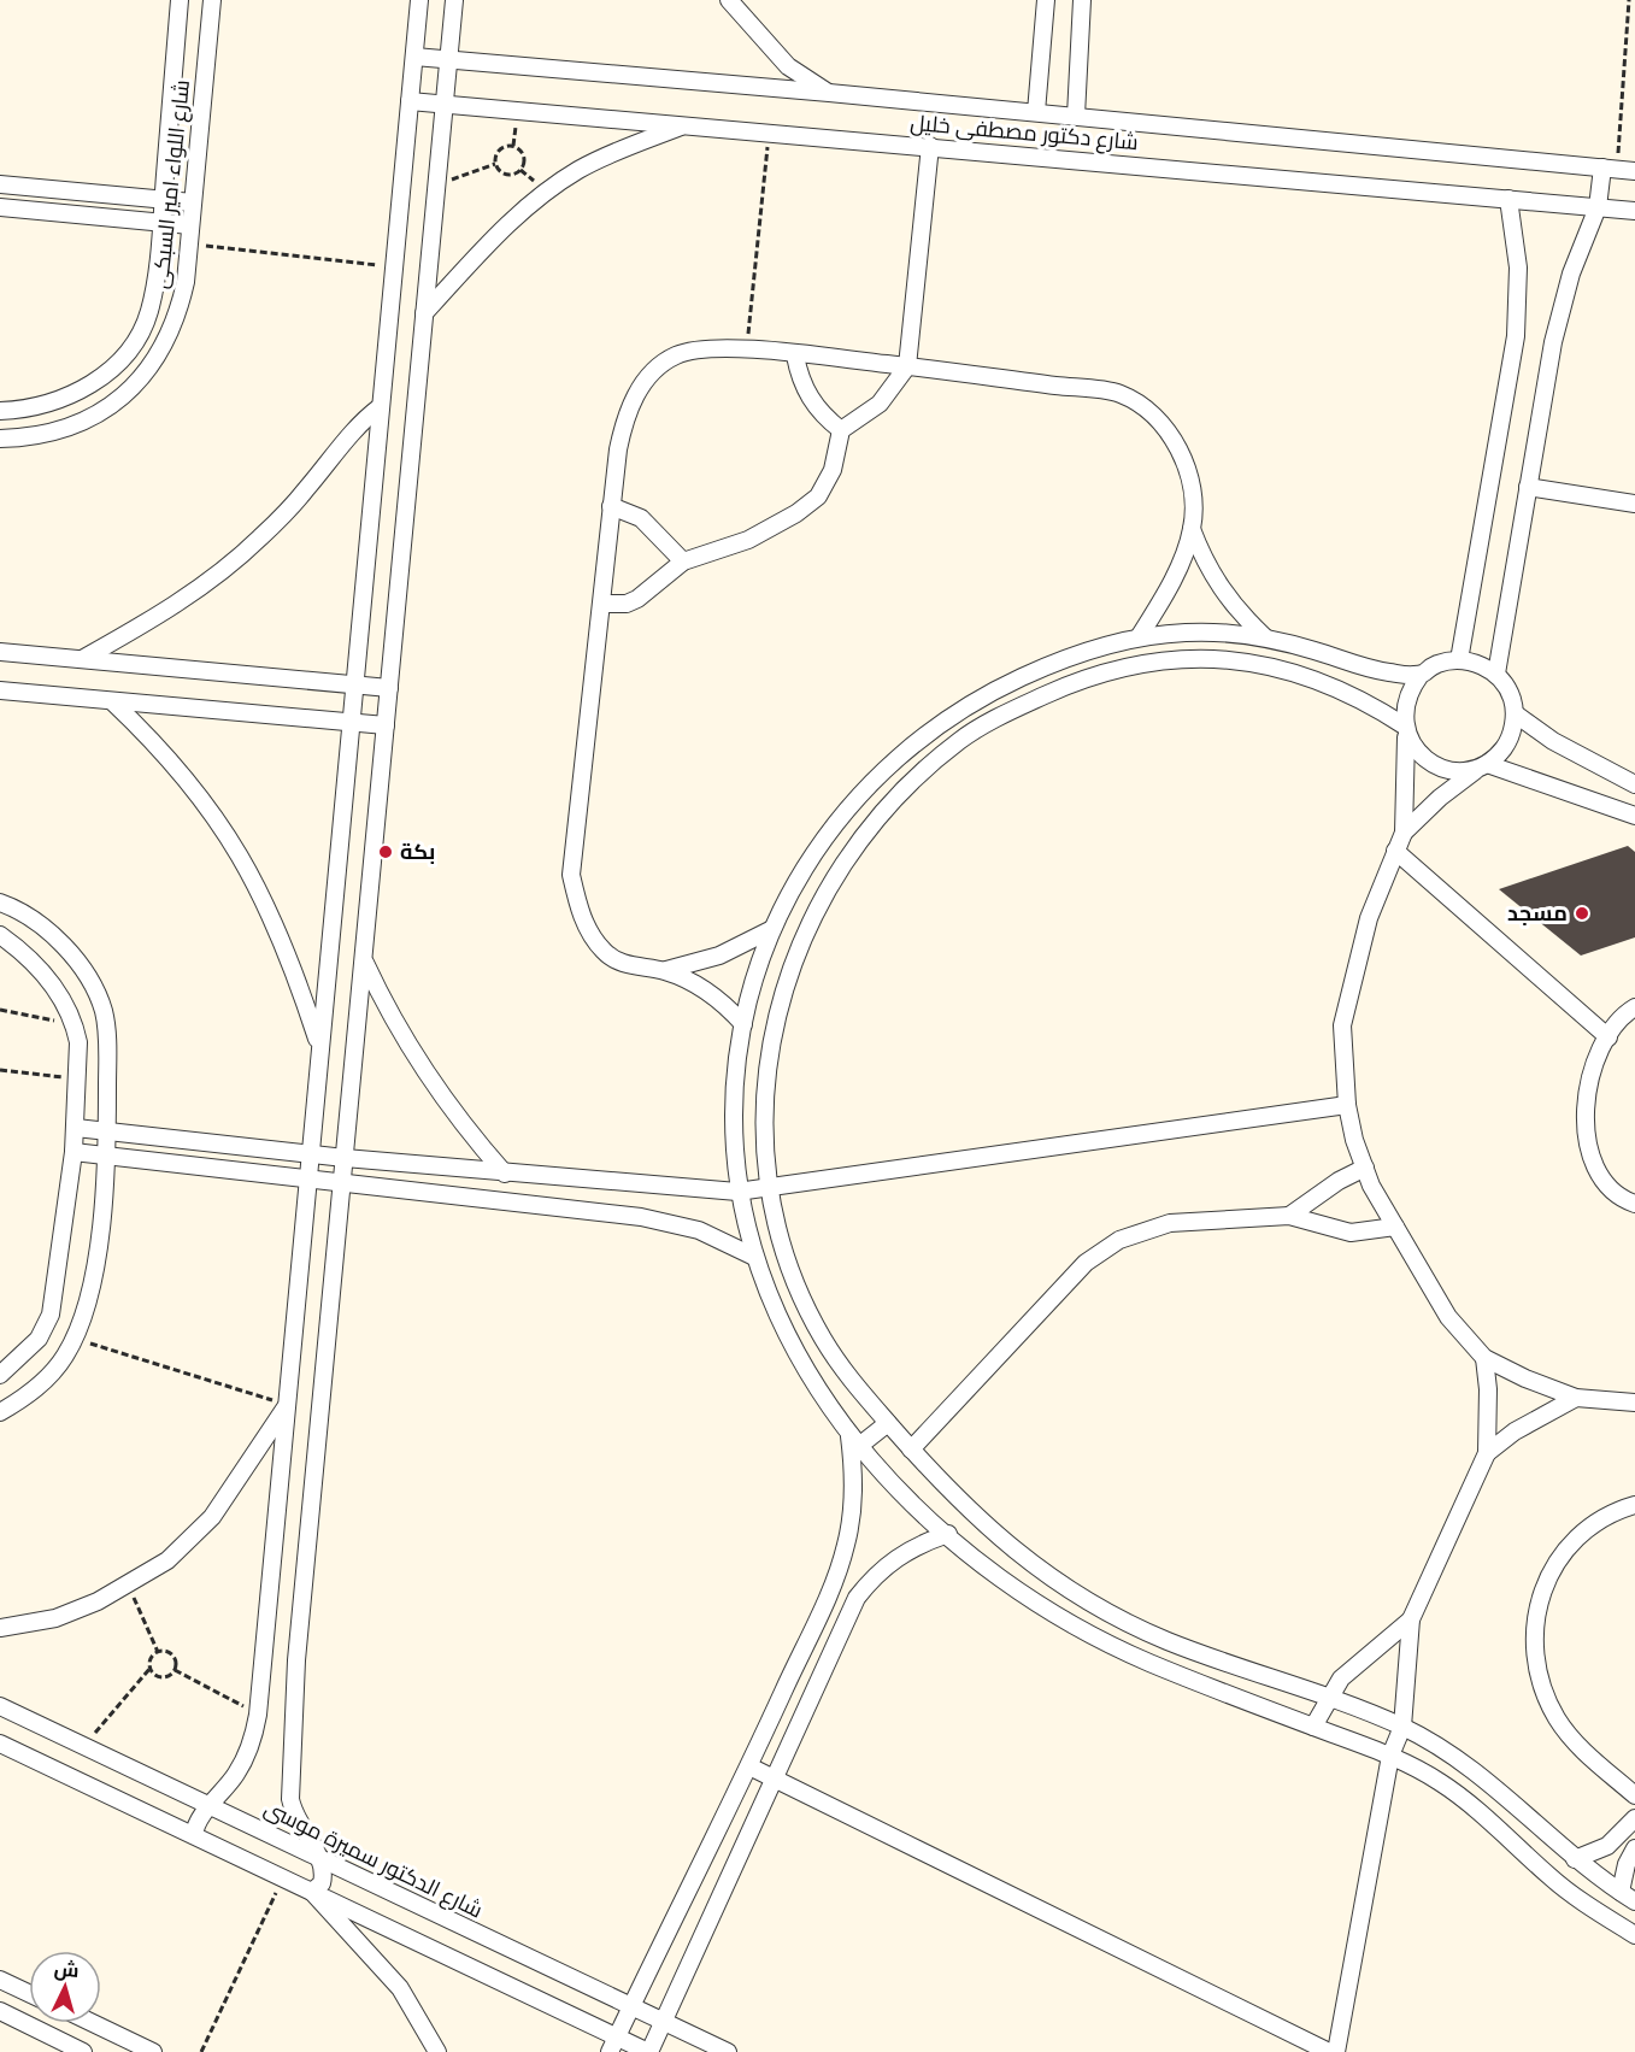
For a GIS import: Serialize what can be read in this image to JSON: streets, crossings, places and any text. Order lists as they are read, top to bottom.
{
  "streets": {
    "street": ["شارع دكتور مصطفى خليل", "شارع اللواء امير السبكى", "شارع الدكتور سميرة موسى"]
  },
  "places": ["بكة", "مسجد"],
  "north": "top"
}
